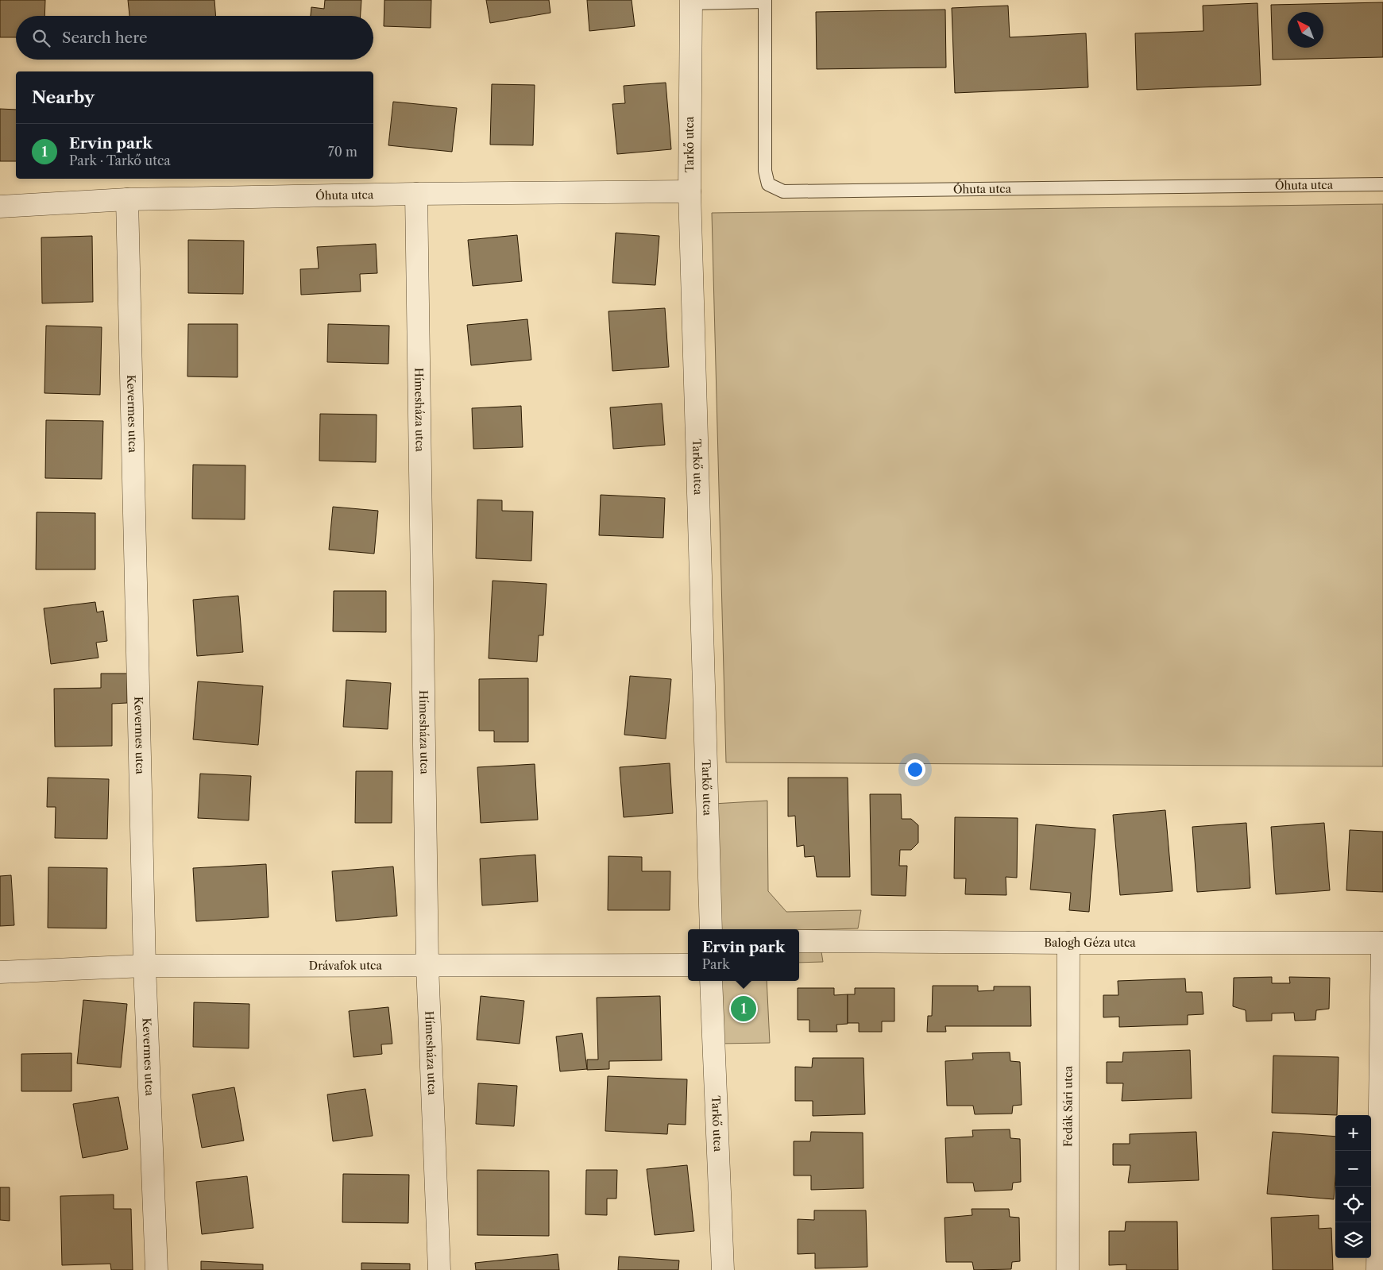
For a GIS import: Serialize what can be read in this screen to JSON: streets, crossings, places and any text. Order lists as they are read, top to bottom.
{
  "streets": {
    "street": [
      "Tarkő utca",
      "Óhuta utca",
      "Hímesháza utca",
      "Kevermes utca",
      "Balogh Géza utca",
      "Drávafok utca",
      "Fedák Sári utca"
    ]
  },
  "crossings": [
    ["Tarkő utca", "Óhuta utca"],
    ["Óhuta utca", "Hímesháza utca"],
    ["Óhuta utca", "Kevermes utca"],
    ["Hímesháza utca", "Drávafok utca"],
    ["Kevermes utca", "Drávafok utca"],
    ["Balogh Géza utca", "Fedák Sári utca"]
  ],
  "north": "top left",
  "page": {
    "search": "Search here",
    "heading": "Nearby",
    "list": [
      {
        "mark": "1",
        "name": "Ervin park",
        "note": "Park · Tarkő utca",
        "value": "70 m"
      }
    ],
    "popup": ["Ervin park", "Park"],
    "pins": "1",
    "map_buttons": ["+", "−"]
  }
}
